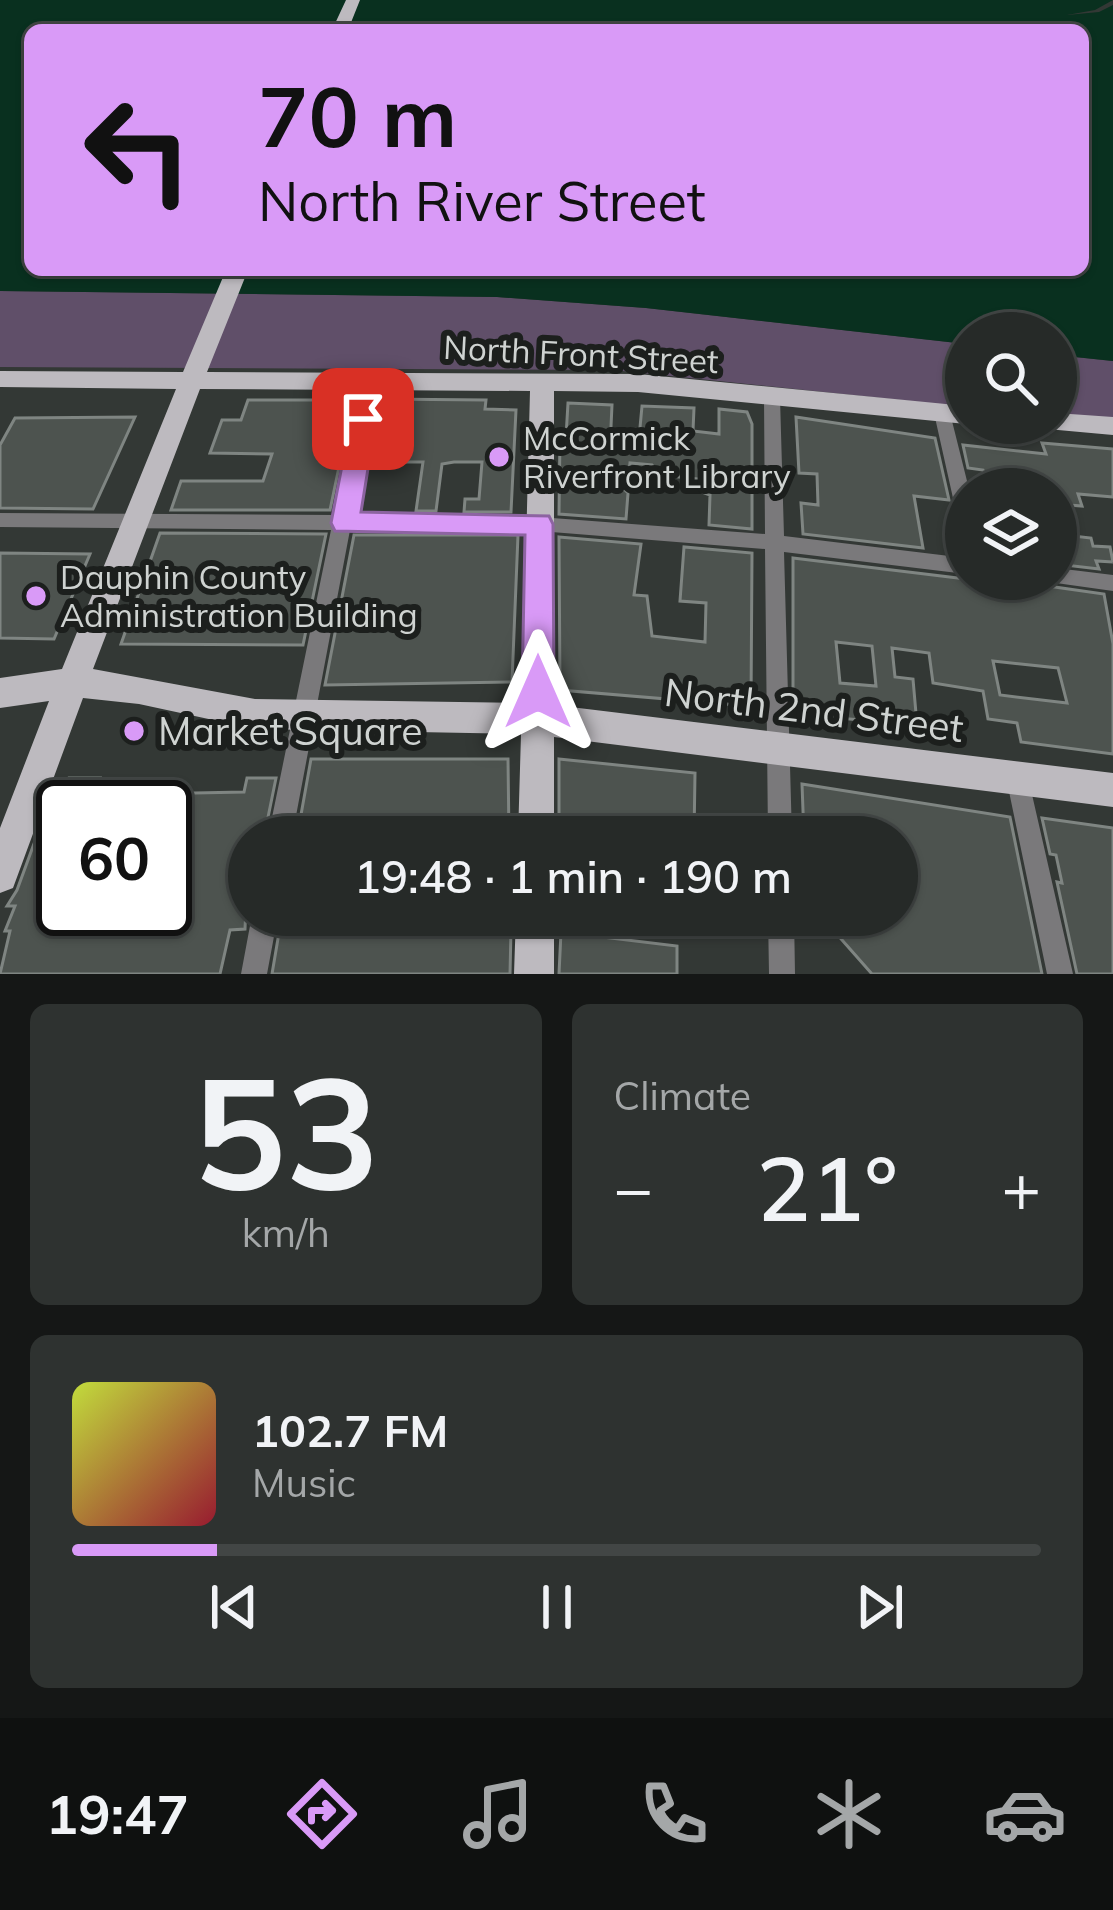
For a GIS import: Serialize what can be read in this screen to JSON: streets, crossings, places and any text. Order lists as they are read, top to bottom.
{
  "streets": {
    "main road": ["North Front Street", "North 2nd Street"]
  },
  "places": ["McCormick Riverfront Library", "Dauphin County Administration Building", "Market Square"],
  "page": {
    "turn": ["70 m", "North River Street"],
    "limit": "60",
    "trip": "19:48 · 1 min · 190 m",
    "tile": [
      ["53", "km/h"],
      "Climate"
    ],
    "heat": ["−", "21°", "+"],
    "song": ["102.7 FM", "Music"],
    "tabs": "19:47"
  }
}
